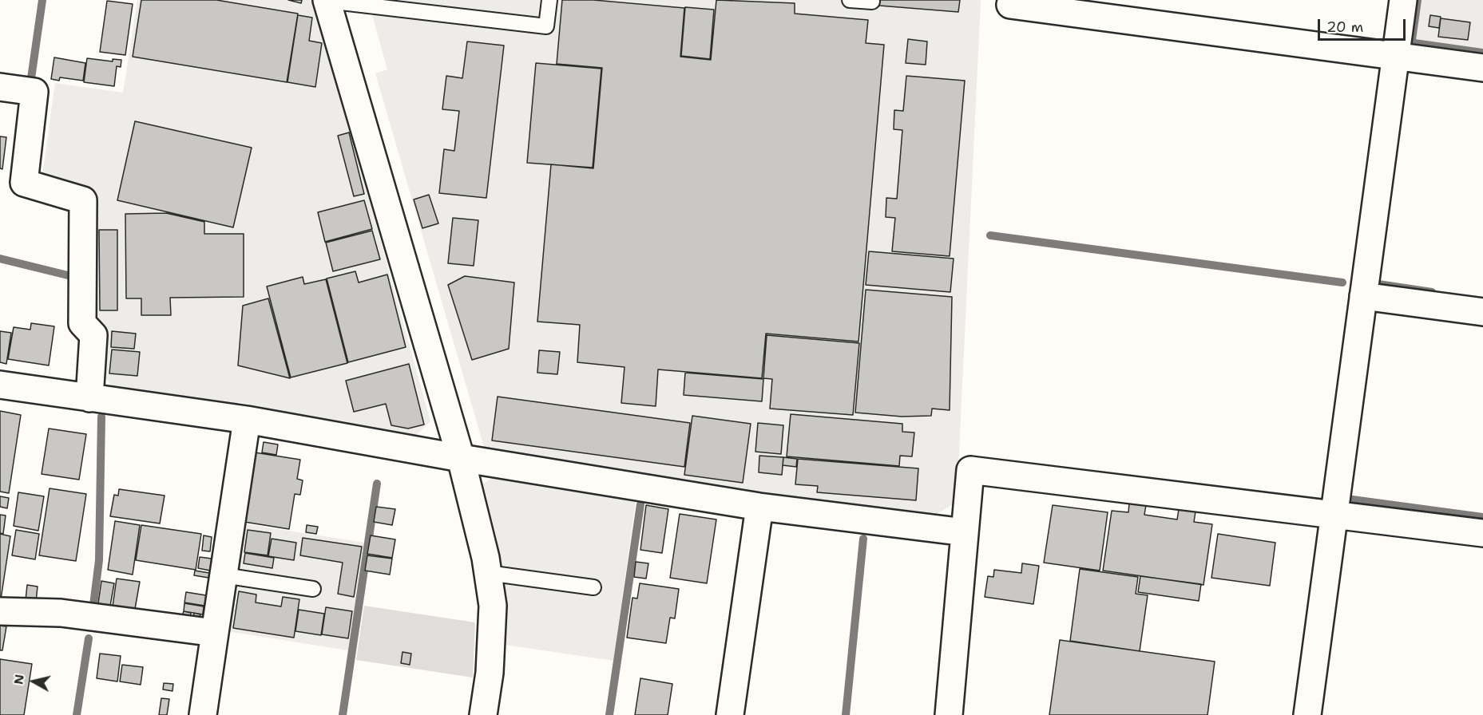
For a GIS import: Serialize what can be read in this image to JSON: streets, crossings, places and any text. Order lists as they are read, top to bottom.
{
  "scale_bar": "20 m",
  "north": "left"
}
